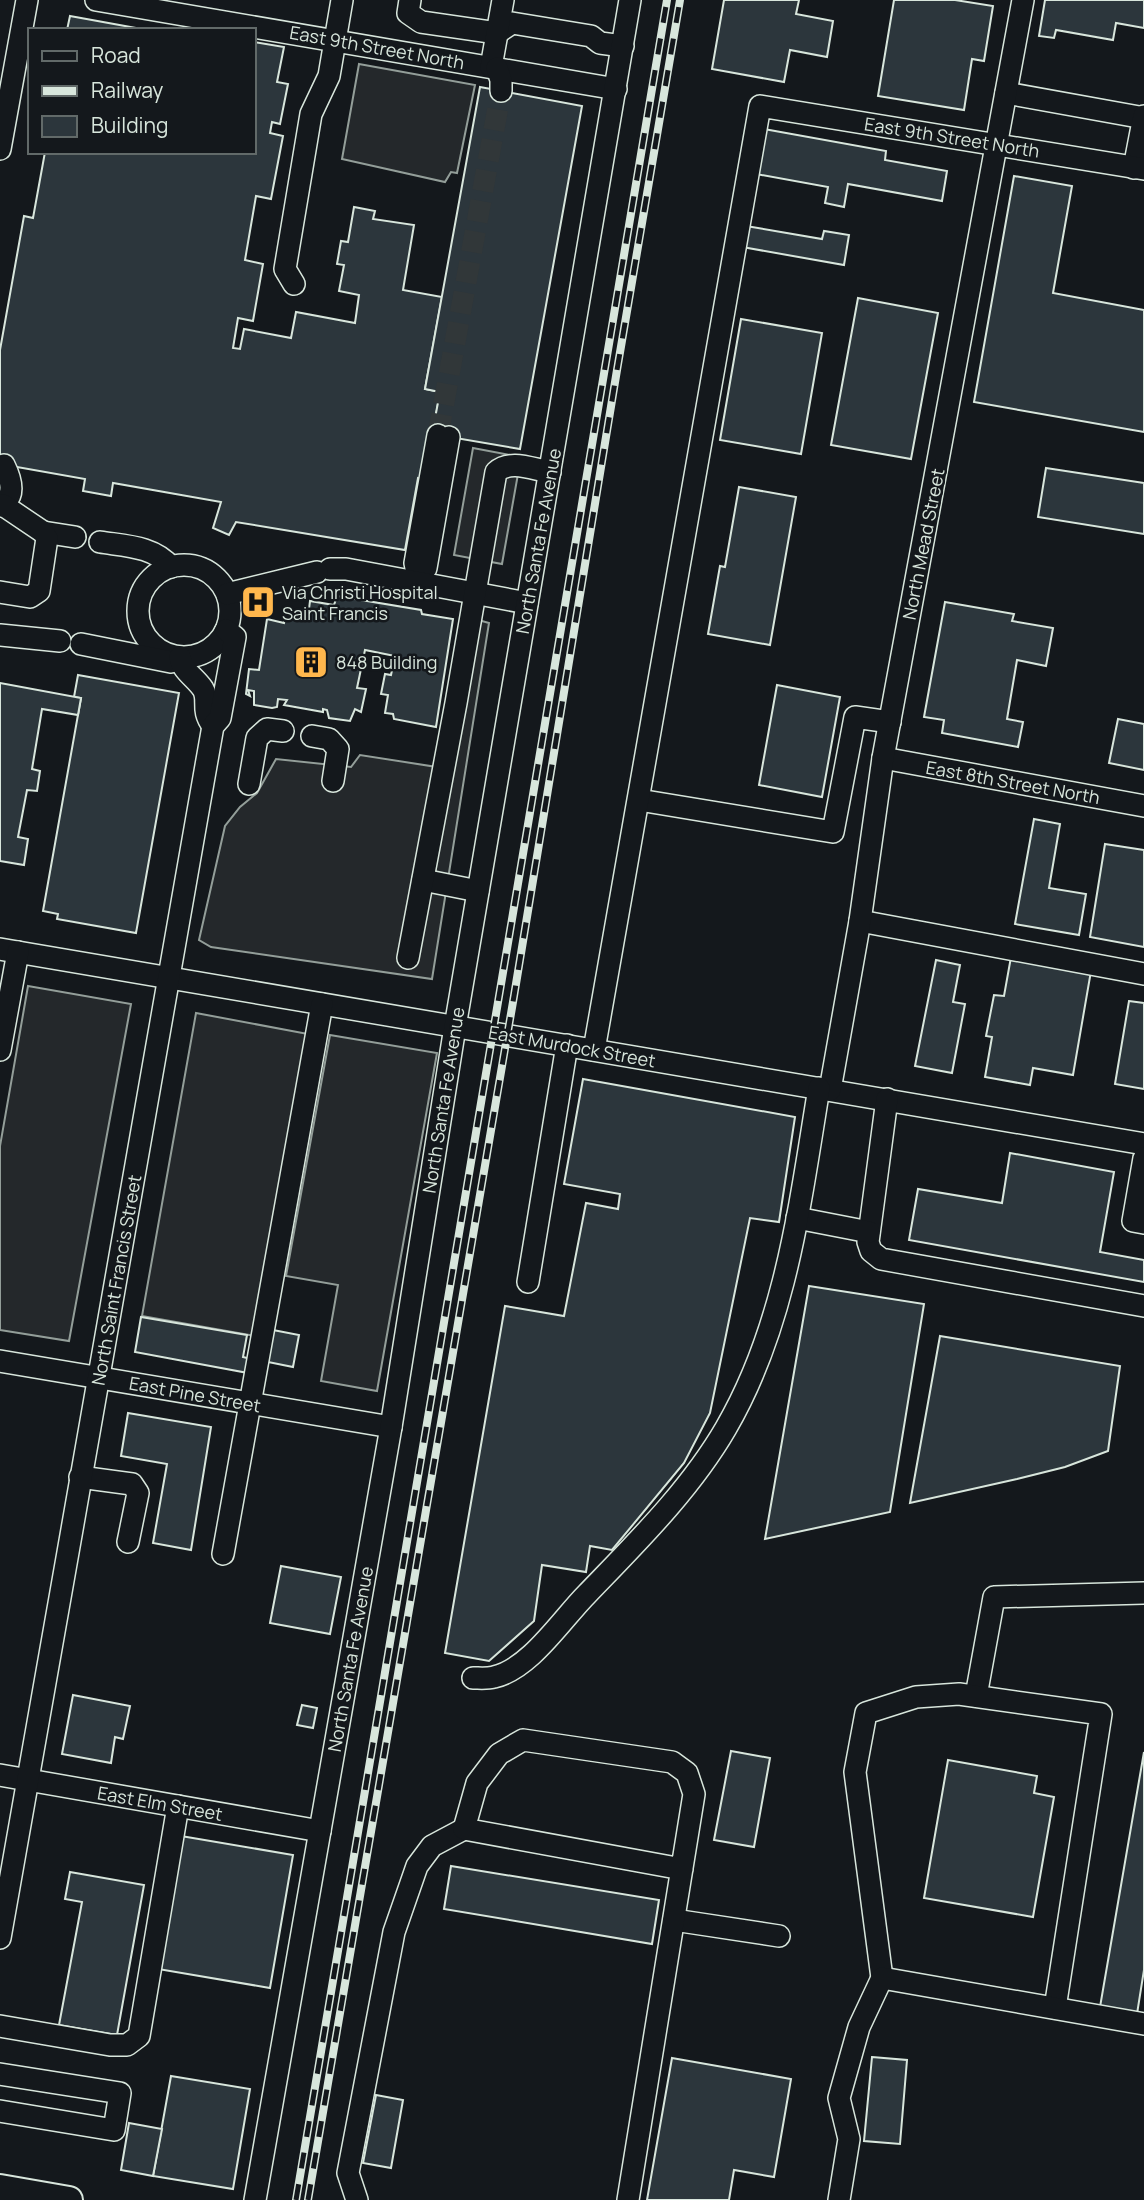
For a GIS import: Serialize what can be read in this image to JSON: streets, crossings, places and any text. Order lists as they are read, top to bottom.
{
  "streets": {
    "street": [
      "East 9th Street North",
      "North Santa Fe Avenue",
      "North Mead Street",
      "East 8th Street North",
      "East Murdock Street",
      "North Saint Francis Street",
      "East Pine Street",
      "East Elm Street"
    ]
  },
  "crossings": [
    ["East 9th Street North", "North Santa Fe Avenue"],
    ["East 9th Street North", "North Mead Street"],
    ["North Santa Fe Avenue", "East Murdock Street"],
    ["North Santa Fe Avenue", "East Pine Street"],
    ["North Santa Fe Avenue", "East Elm Street"],
    ["North Mead Street", "East 8th Street North"],
    ["North Mead Street", "East Murdock Street"],
    ["East Murdock Street", "North Saint Francis Street"],
    ["North Saint Francis Street", "East Pine Street"],
    ["North Saint Francis Street", "East Elm Street"]
  ],
  "places": {
    "hospital": ["Via Christi Hospital Saint Francis"],
    "building": ["848 Building"]
  },
  "legend": ["Road", "Railway", "Building"]
}
